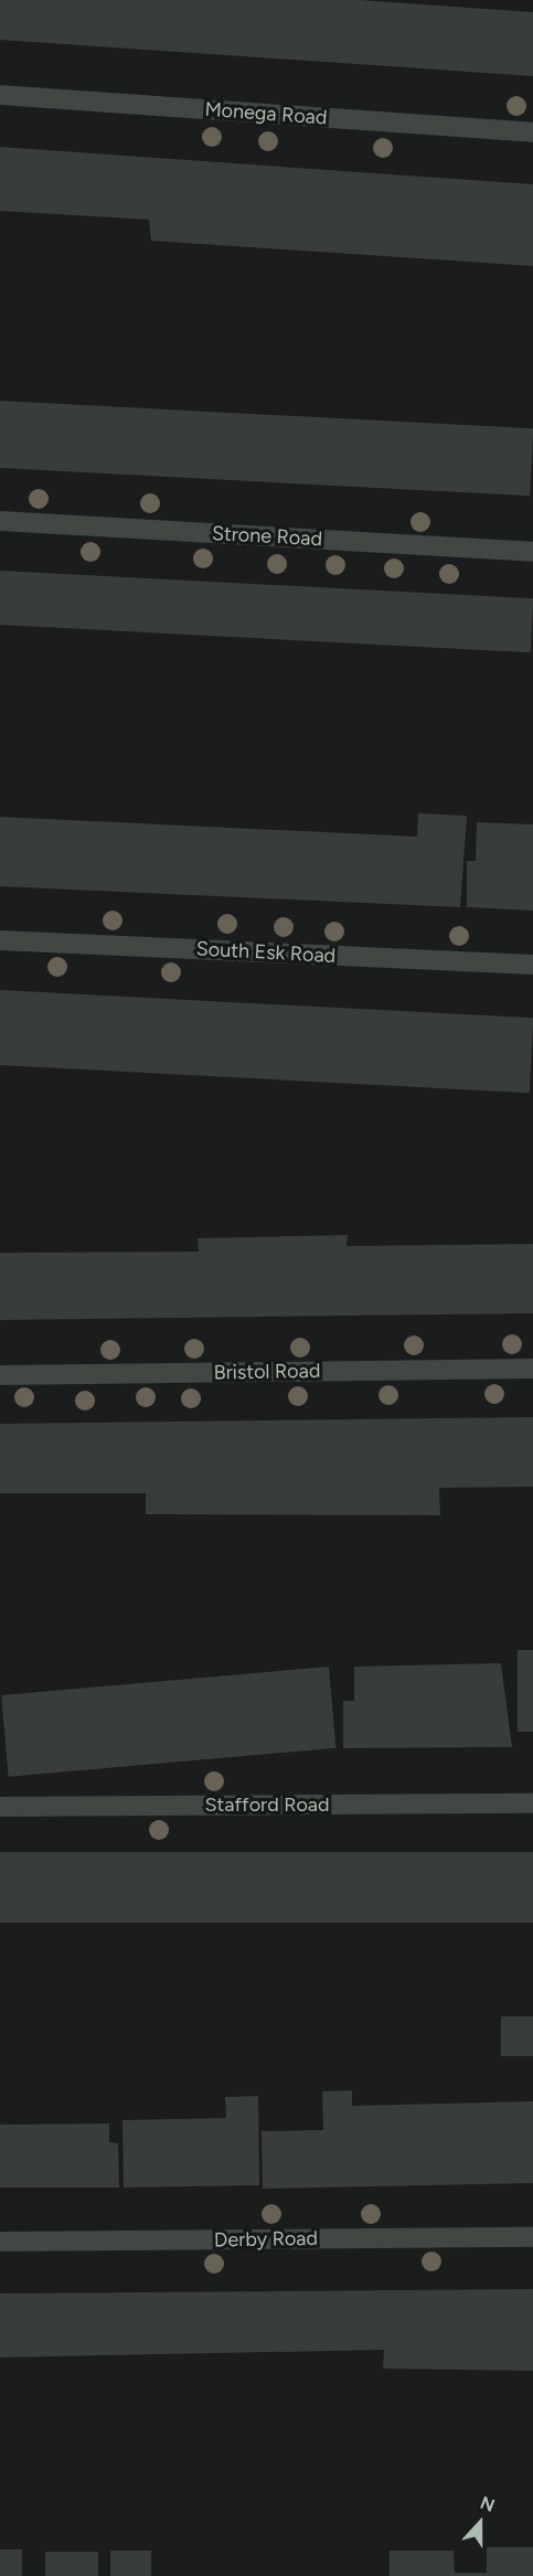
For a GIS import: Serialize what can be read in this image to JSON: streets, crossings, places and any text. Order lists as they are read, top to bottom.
{
  "streets": {
    "street": [
      "Monega Road",
      "Strone Road",
      "South Esk Road",
      "Bristol Road",
      "Stafford Road",
      "Derby Road"
    ]
  },
  "north": "top"
}
